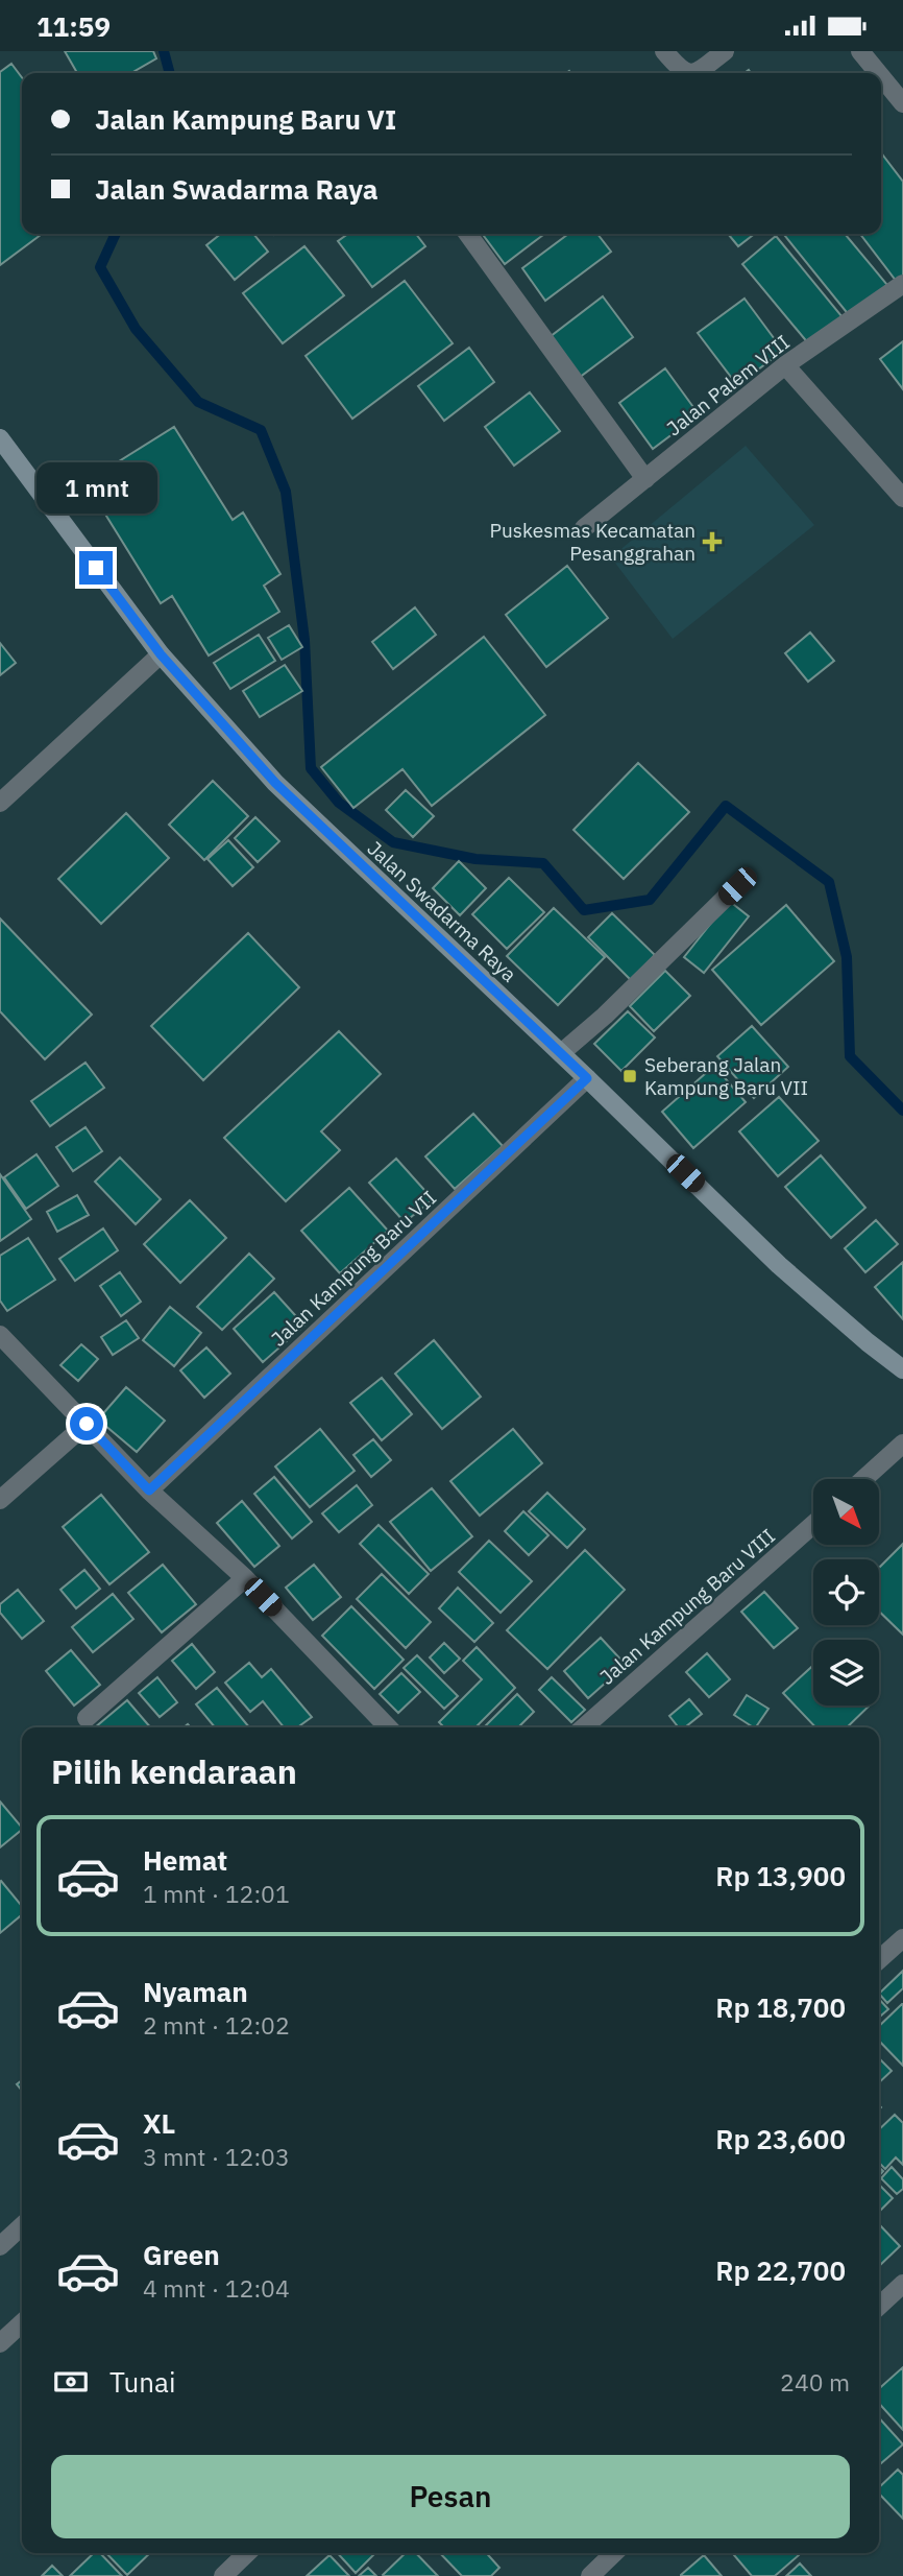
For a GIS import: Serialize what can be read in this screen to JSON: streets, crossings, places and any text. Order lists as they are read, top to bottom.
{
  "streets": {
    "main road": ["Jalan Swadarma Raya"],
    "street": ["Jalan Palem VIII", "Jalan Kampung Baru VII", "Jalan Kampung Baru VIII"]
  },
  "crossings": [
    ["Jalan Swadarma Raya", "Jalan Kampung Baru VII"]
  ],
  "places": {
    "health": ["Puskesmas Kecamatan Pesanggrahan"],
    "transit": ["Seberang Jalan Kampung Baru VII"]
  },
  "north": "bottom right",
  "page": {
    "status": "11:59",
    "banner": ["Jalan Kampung Baru VI", "Jalan Swadarma Raya"],
    "bubble": "1 mnt",
    "heading": "Pilih kendaraan",
    "list": [
      {
        "name": "Hemat",
        "note": "1 mnt · 12:01",
        "value": "Rp 13,900"
      },
      {
        "name": "Nyaman",
        "note": "2 mnt · 12:02",
        "value": "Rp 18,700"
      },
      {
        "name": "XL",
        "note": "3 mnt · 12:03",
        "value": "Rp 23,600"
      },
      {
        "name": "Green",
        "note": "4 mnt · 12:04",
        "value": "Rp 22,700"
      }
    ],
    "pay": ["Tunai", "240 m"],
    "buttons": "Pesan"
  }
}
